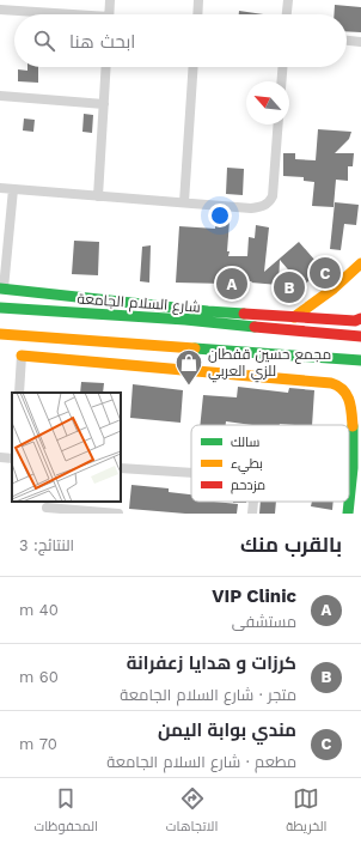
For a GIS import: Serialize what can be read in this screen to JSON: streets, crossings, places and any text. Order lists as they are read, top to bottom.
{
  "streets": {
    "street": ["شارع السلام الجامعة"]
  },
  "places": {
    "shop": ["مجمع حسين قفطان للزي العربي"]
  },
  "legend": ["سالك", "بطيء", "مزدحم"],
  "north": "top left",
  "page": {
    "search": "ابحث هنا",
    "pins": ["C", "A", "B"],
    "heading": ["بالقرب منك", "النتائج: 3"],
    "list": [
      {
        "mark": "A",
        "name": "VIP Clinic",
        "note": "مستشفى",
        "value": "40 m"
      },
      {
        "mark": "B",
        "name": "كرزات و هدايا زعفرانة",
        "note": "متجر · شارع السلام الجامعة",
        "value": "60 m"
      },
      {
        "mark": "C",
        "name": "مندي بوابة اليمن",
        "note": "مطعم · شارع السلام الجامعة",
        "value": "70 m"
      }
    ],
    "nav": ["الخريطة", "الاتجاهات", "المحفوظات"]
  }
}
